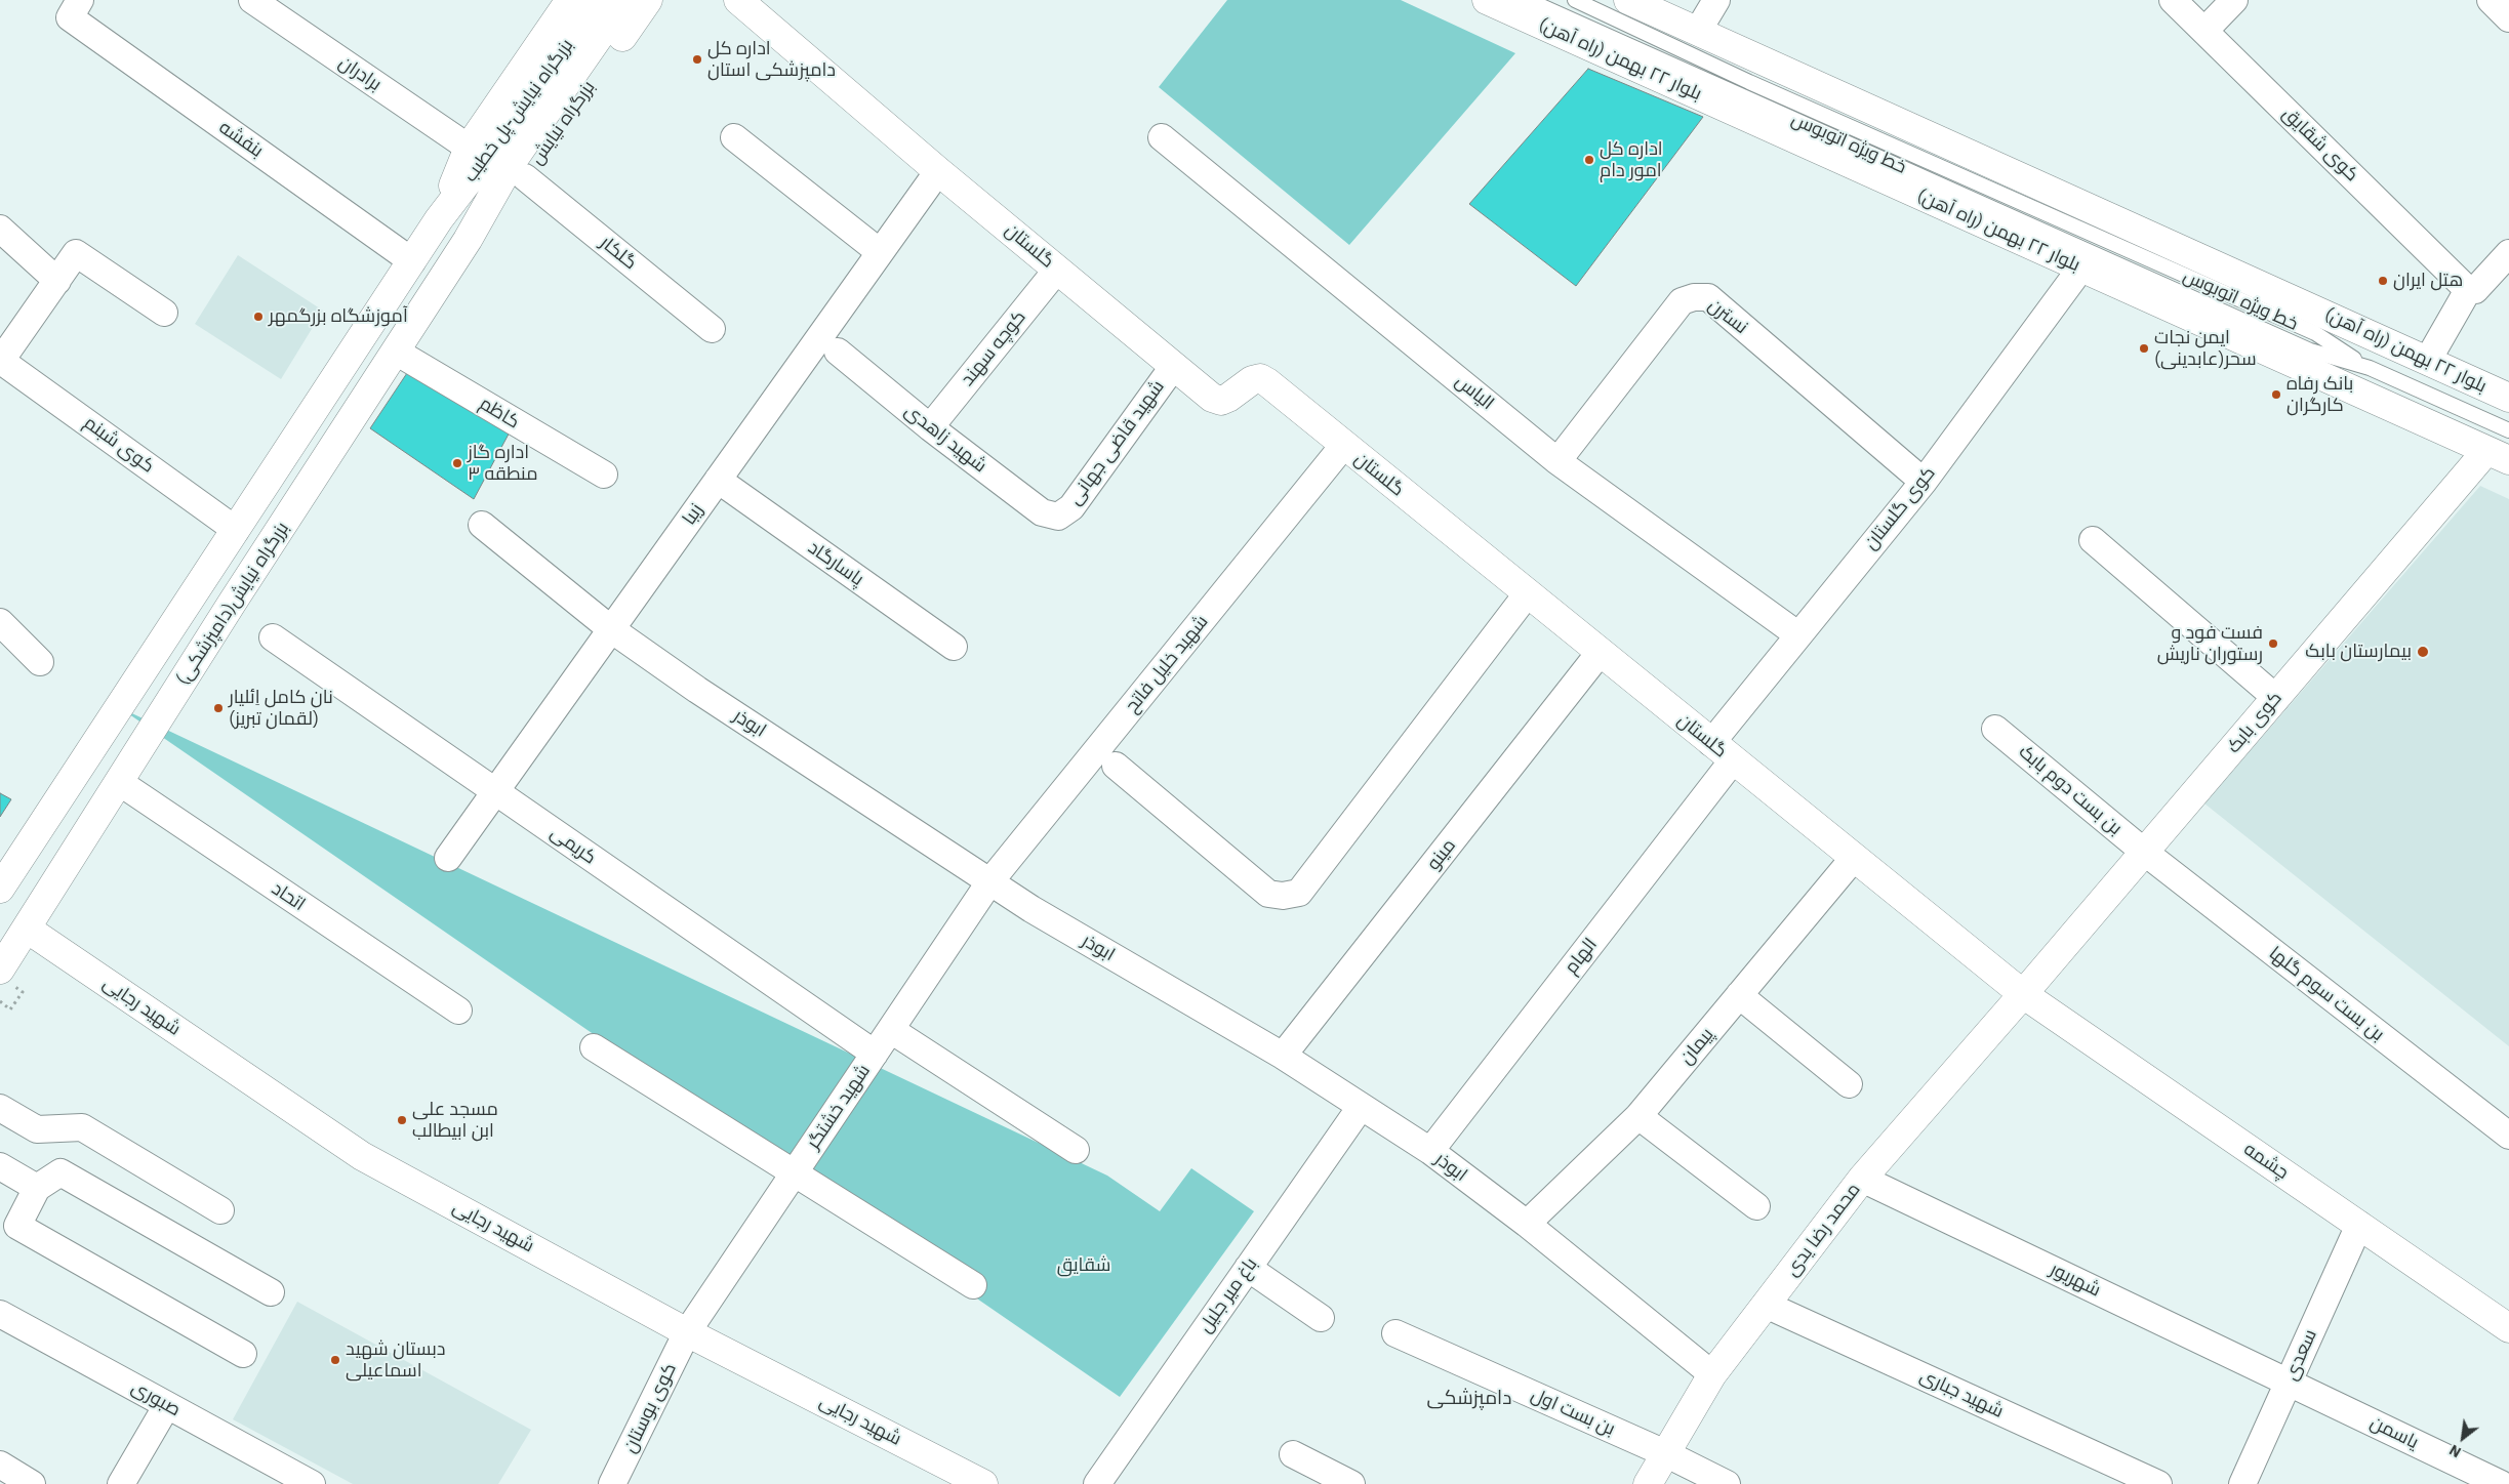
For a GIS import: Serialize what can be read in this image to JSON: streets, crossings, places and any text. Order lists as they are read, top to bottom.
{
  "streets": {
    "main road": [
      "بلوار ۲۲ بهمن (راه آهن)",
      "بزرگراه نیایش-پل خطیب",
      "بزرگراه نیایش",
      "گلستان",
      "بزرگراه نیایش(دامپزشکی)",
      "کوی بابک",
      "شهید رجایی",
      "چشمه",
      "محمد رضا یدی"
    ],
    "street": [
      "برادران",
      "بنفشه",
      "کوی شقایق",
      "گلکار",
      "نسترن",
      "کوچه سهند",
      "الیاس",
      "کاظم",
      "شهید زاهدی",
      "شهید قاضی جهانی",
      "کوی شبنم",
      "کوی گلستان",
      "زیبا",
      "پاسارگاد",
      "شهید خلیل فاتح",
      "ابوذر",
      "بن بست دوم بابک",
      "کریمی",
      "مینو",
      "اتحاد",
      "الهام",
      "بن بست سوم گلها",
      "پیمان",
      "شهید خشتگر",
      "شهریور",
      "باغ میر جلیل",
      "سعدی",
      "شهید جباری",
      "صبوری",
      "کوی بوستان",
      "بن بست اول",
      "یاسمن"
    ],
    "lane": ["خط ویژه اتوبوس"]
  },
  "crossings": [
    ["بلوار ۲۲ بهمن (راه آهن)", "خط ویژه اتوبوس"],
    ["بلوار ۲۲ بهمن (راه آهن)", "کوی گلستان"],
    ["بلوار ۲۲ بهمن (راه آهن)", "کوی بابک"],
    ["بزرگراه نیایش-پل خطیب", "بزرگراه نیایش"],
    ["بزرگراه نیایش-پل خطیب", "بزرگراه نیایش(دامپزشکی)"],
    ["بزرگراه نیایش", "گلکار"],
    ["بزرگراه نیایش", "بزرگراه نیایش(دامپزشکی)"],
    ["بنفشه", "بزرگراه نیایش(دامپزشکی)"],
    ["خط ویژه اتوبوس", "کوی بابک"],
    ["گلستان", "کوچه سهند"],
    ["گلستان", "شهید قاضی جهانی"],
    ["گلستان", "کوی گلستان"],
    ["گلستان", "زیبا"],
    ["گلستان", "شهید خلیل فاتح"],
    ["گلستان", "کوی بابک"],
    ["گلستان", "مینو"],
    ["گلستان", "الهام"],
    ["گلستان", "پیمان"],
    ["گلستان", "چشمه"],
    ["گلستان", "محمد رضا یدی"],
    ["نسترن", "الیاس"],
    ["نسترن", "کوی گلستان"],
    ["کوچه سهند", "شهید زاهدی"],
    ["الیاس", "کوی گلستان"],
    ["کاظم", "بزرگراه نیایش(دامپزشکی)"],
    ["شهید زاهدی", "شهید قاضی جهانی"],
    ["کوی شبنم", "بزرگراه نیایش(دامپزشکی)"],
    ["زیبا", "پاسارگاد"],
    ["زیبا", "ابوذر"],
    ["زیبا", "کریمی"],
    ["بزرگراه نیایش(دامپزشکی)", "اتحاد"],
    ["بزرگراه نیایش(دامپزشکی)", "شهید رجایی"],
    ["شهید خلیل فاتح", "ابوذر"],
    ["شهید خلیل فاتح", "شهید خشتگر"],
    ["کوی بابک", "بن بست دوم بابک"],
    ["کوی بابک", "بن بست سوم گلها"],
    ["کوی بابک", "چشمه"],
    ["کوی بابک", "محمد رضا یدی"],
    ["ابوذر", "مینو"],
    ["ابوذر", "الهام"],
    ["ابوذر", "پیمان"],
    ["ابوذر", "شهید خشتگر"],
    ["ابوذر", "محمد رضا یدی"],
    ["ابوذر", "باغ میر جلیل"],
    ["بن بست دوم بابک", "بن بست سوم گلها"],
    ["کریمی", "شهید خشتگر"],
    ["شهید رجایی", "شهید خشتگر"],
    ["شهید رجایی", "کوی بوستان"],
    ["شهید خشتگر", "کوی بوستان"],
    ["چشمه", "محمد رضا یدی"],
    ["چشمه", "سعدی"],
    ["محمد رضا یدی", "شهریور"],
    ["محمد رضا یدی", "شهید جباری"],
    ["محمد رضا یدی", "بن بست اول"],
    ["شهریور", "سعدی"],
    ["شهریور", "یاسمن"],
    ["سعدی", "یاسمن"]
  ],
  "districts": ["دامپزشکی"],
  "parks": ["شقایق"],
  "places": [
    "اداره کل دامپزشکی استان",
    "اداره کل امور دام",
    "هتل ایران",
    "آموزشگاه بزرگمهر",
    "ایمن نجات سحر(عابدینی)",
    "بانک رفاه کارگران",
    "اداره گاز منطقه ۳",
    "فست فود و رستوران ناریش",
    "بیمارستان بابک",
    "نان کامل اِئلیار (لقمان تبریز)",
    "مسجد علی ابن ابیطالب",
    "دبستان شهید اسماعیلی"
  ],
  "north": "bottom left"
}
